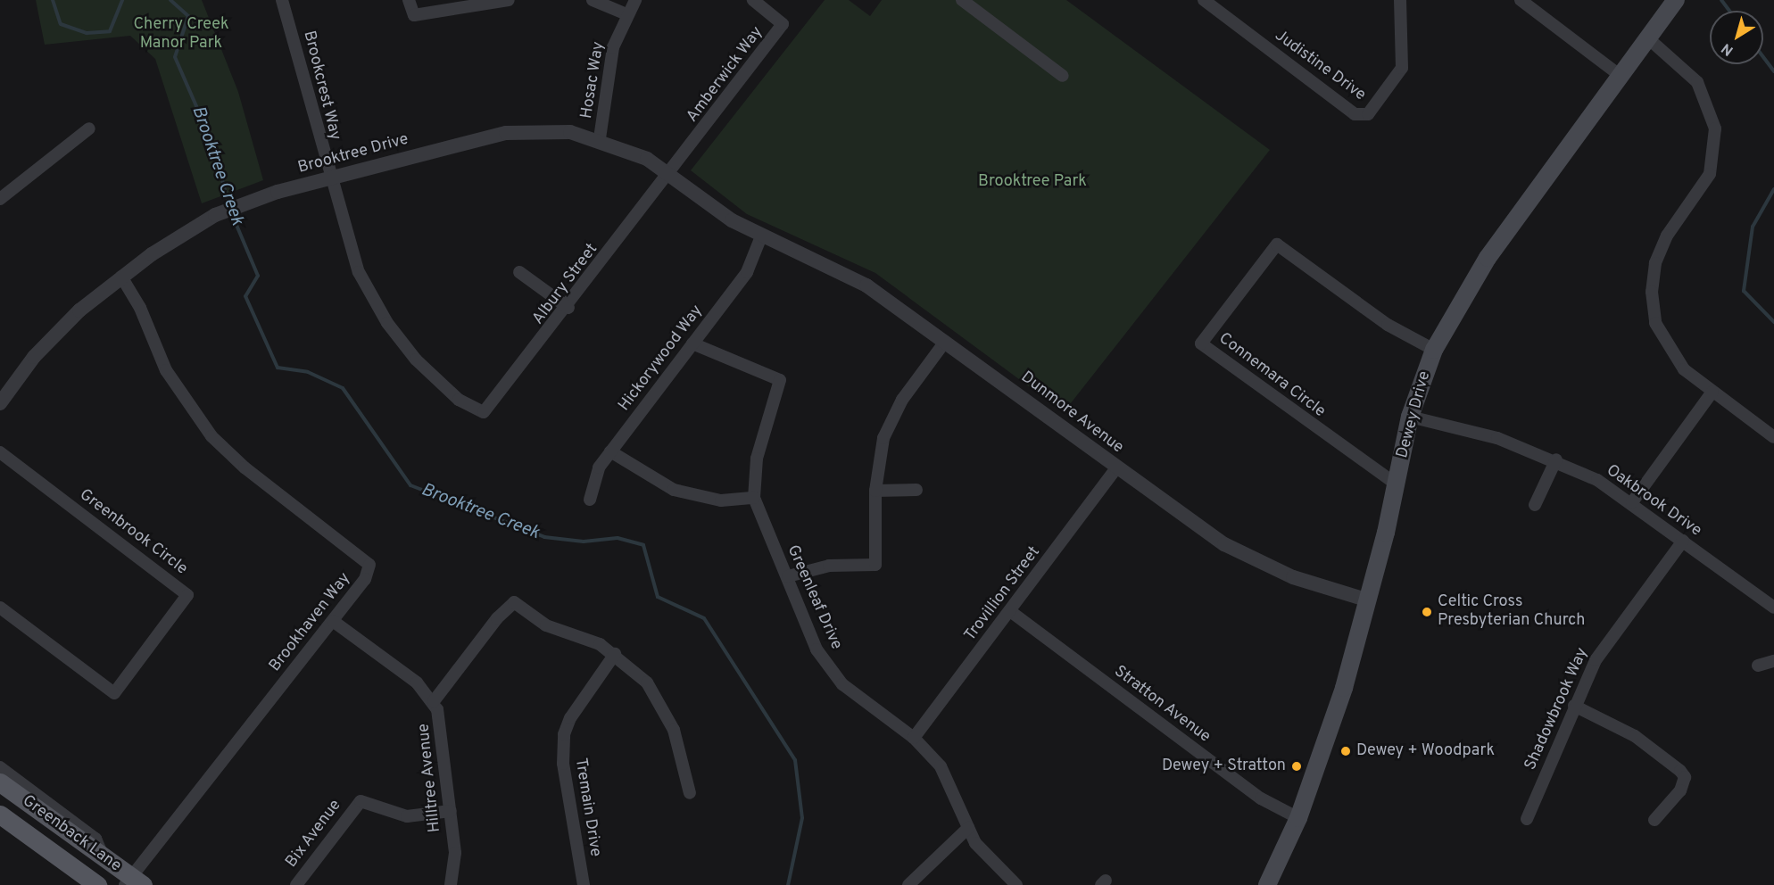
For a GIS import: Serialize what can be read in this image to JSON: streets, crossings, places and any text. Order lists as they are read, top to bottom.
{
  "streets": {
    "main road": ["Dewey Drive", "Greenback Lane"],
    "street": [
      "Judistine Drive",
      "Amberwick Way",
      "Hosac Way",
      "Brookcrest Way",
      "Brooktree Drive",
      "Albury Street",
      "Hickorywood Way",
      "Connemara Circle",
      "Dunmore Avenue",
      "Oakbrook Drive",
      "Greenbrook Circle",
      "Trovillion Street",
      "Greenleaf Drive",
      "Brookhaven Way",
      "Stratton Avenue",
      "Shadowbrook Way",
      "Hilltree Avenue",
      "Tremain Drive",
      "Bix Avenue"
    ]
  },
  "crossings": [
    ["Amberwick Way", "Brooktree Drive"],
    ["Amberwick Way", "Albury Street"],
    ["Hosac Way", "Brooktree Drive"],
    ["Brookcrest Way", "Brooktree Drive"],
    ["Brookcrest Way", "Albury Street"],
    ["Brooktree Drive", "Albury Street"],
    ["Brooktree Drive", "Hickorywood Way"],
    ["Brooktree Drive", "Dunmore Avenue"],
    ["Brooktree Drive", "Brookhaven Way"],
    ["Hickorywood Way", "Dunmore Avenue"],
    ["Hickorywood Way", "Greenleaf Drive"],
    ["Connemara Circle", "Dewey Drive"],
    ["Dunmore Avenue", "Dewey Drive"],
    ["Dunmore Avenue", "Trovillion Street"],
    ["Dewey Drive", "Oakbrook Drive"],
    ["Dewey Drive", "Stratton Avenue"],
    ["Oakbrook Drive", "Shadowbrook Way"],
    ["Trovillion Street", "Greenleaf Drive"],
    ["Trovillion Street", "Stratton Avenue"],
    ["Brookhaven Way", "Hilltree Avenue"],
    ["Brookhaven Way", "Greenback Lane"],
    ["Hilltree Avenue", "Bix Avenue"]
  ],
  "water": ["Brooktree Creek"],
  "parks": ["Cherry Creek Manor Park", "Brooktree Park"],
  "places": ["Celtic Cross Presbyterian Church", "Dewey + Woodpark", "Dewey + Stratton"],
  "north": "bottom left"
}
